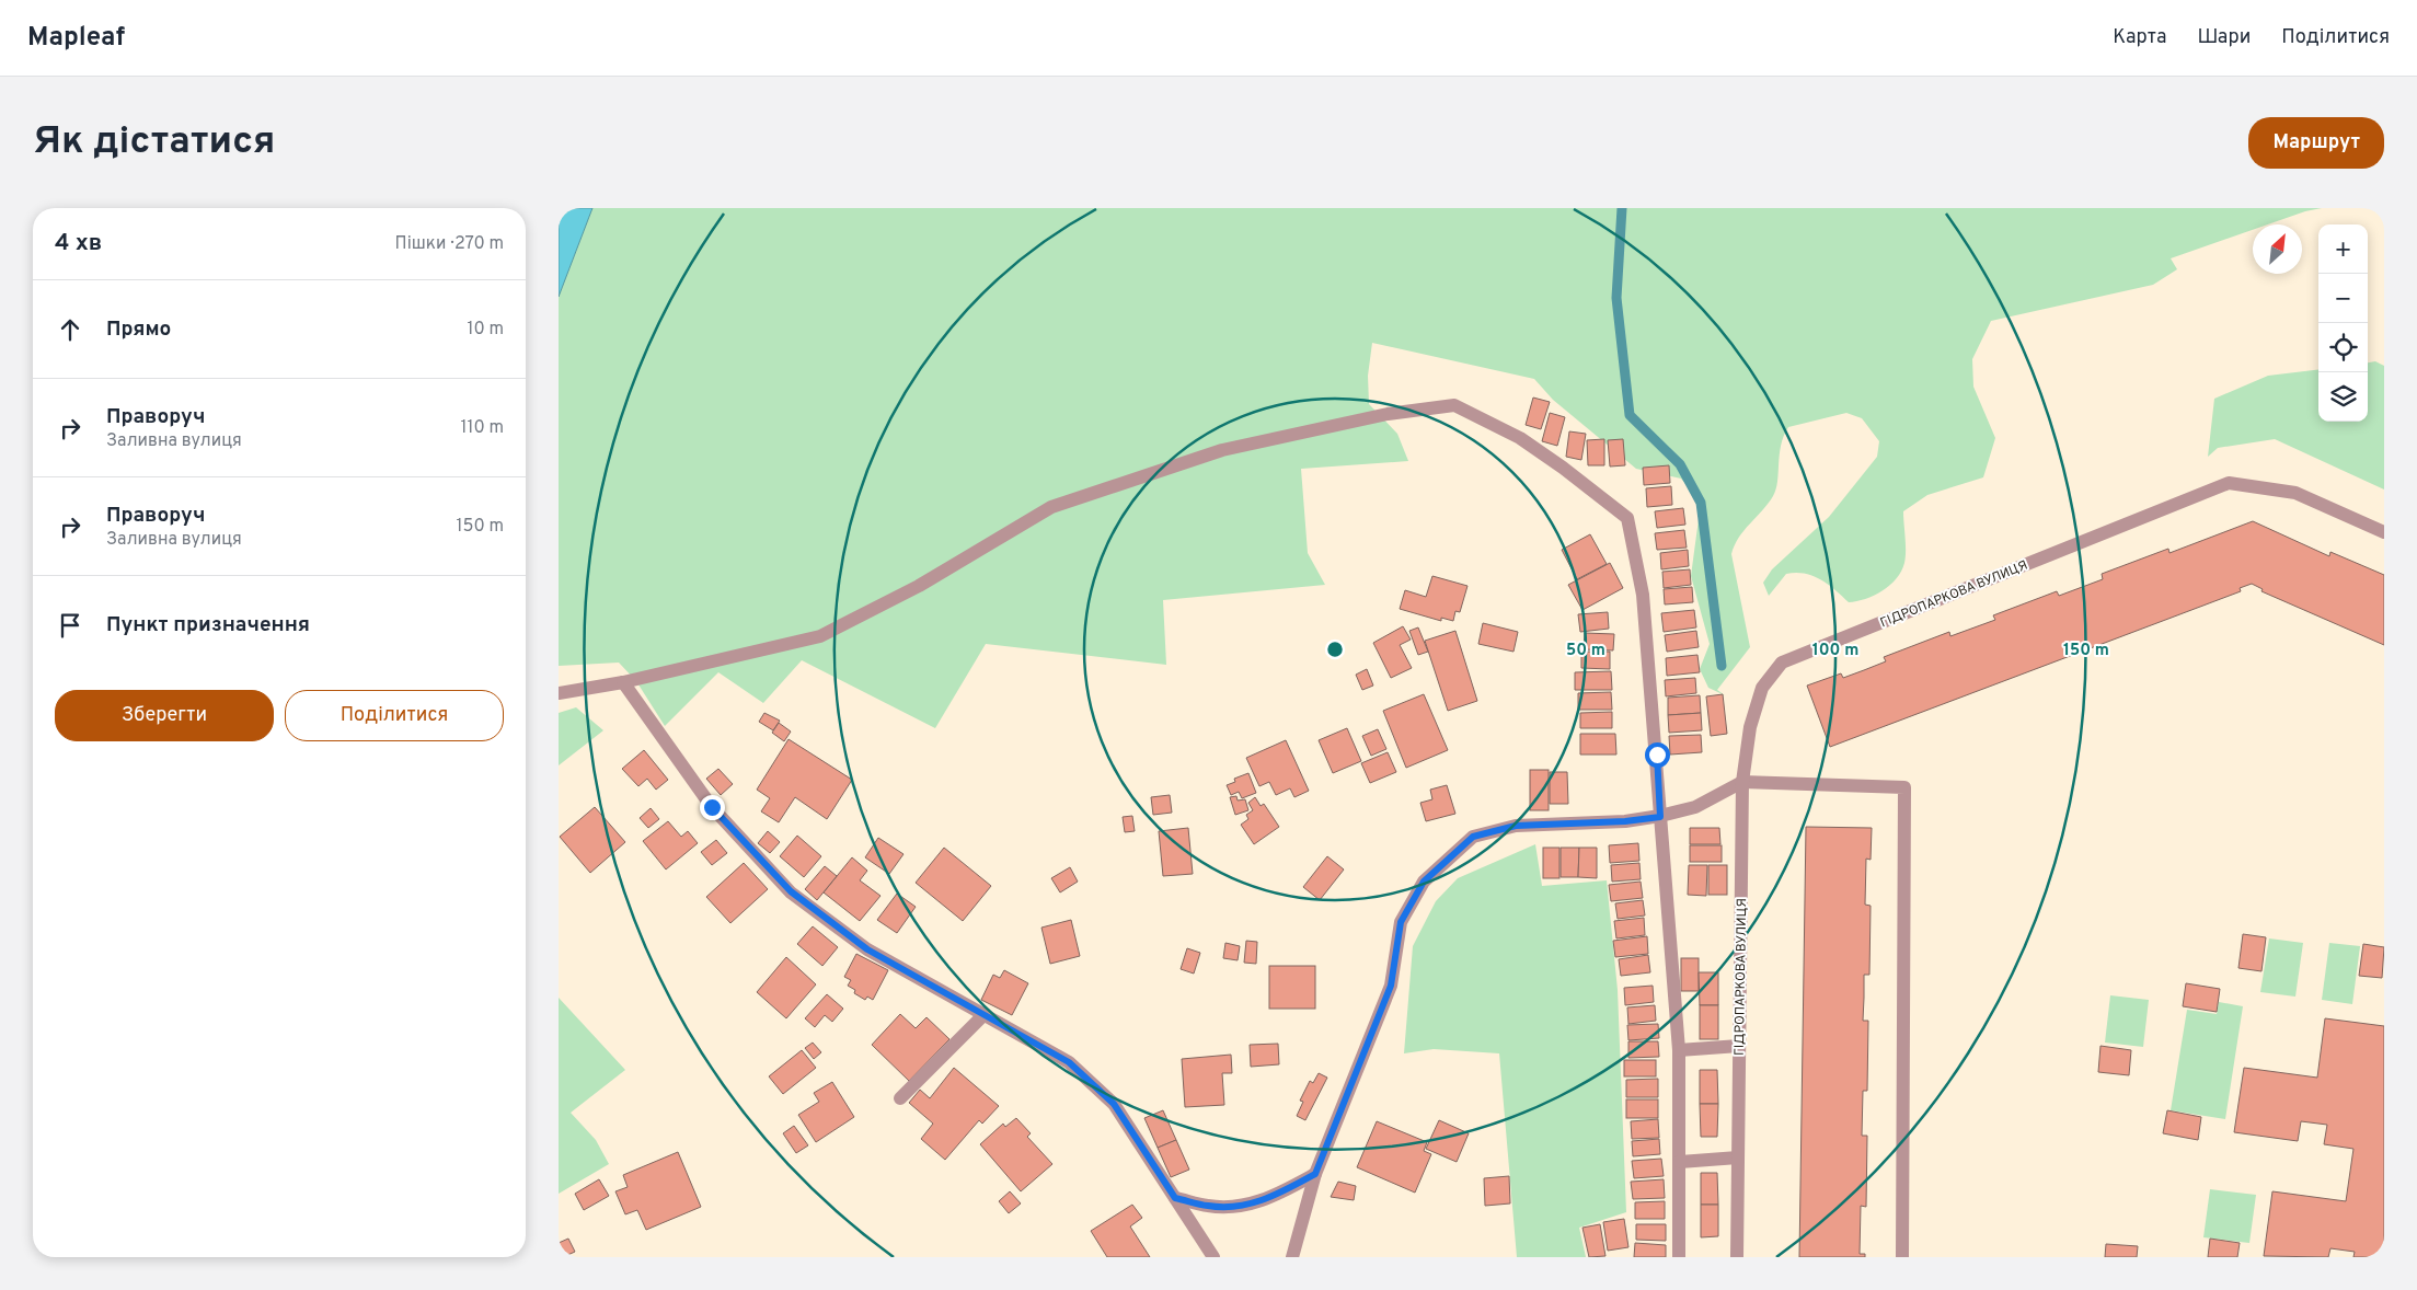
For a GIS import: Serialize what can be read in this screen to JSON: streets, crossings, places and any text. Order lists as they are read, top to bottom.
{
  "streets": {
    "street": ["ГІДРОПАРКОВА ВУЛИЦЯ"]
  },
  "north": "top right",
  "page": {
    "header": "Mapleaf",
    "nav": ["Карта", "Шари", "Поділитися"],
    "buttons": [
      "Маршрут",
      ["Зберегти", "Поділитися"]
    ],
    "title": "Як дістатися",
    "heading": ["4 хв", "Пішки · 270 m"],
    "map_buttons": ["+", "−"],
    "list": [
      ["Прямо", "10 m"],
      ["Праворуч", "Заливна вулиця", "110 m"],
      ["Праворуч", "Заливна вулиця", "150 m"],
      "Пункт призначення"
    ]
  },
  "rings": ["50 m", "100 m", "150 m"]
}
